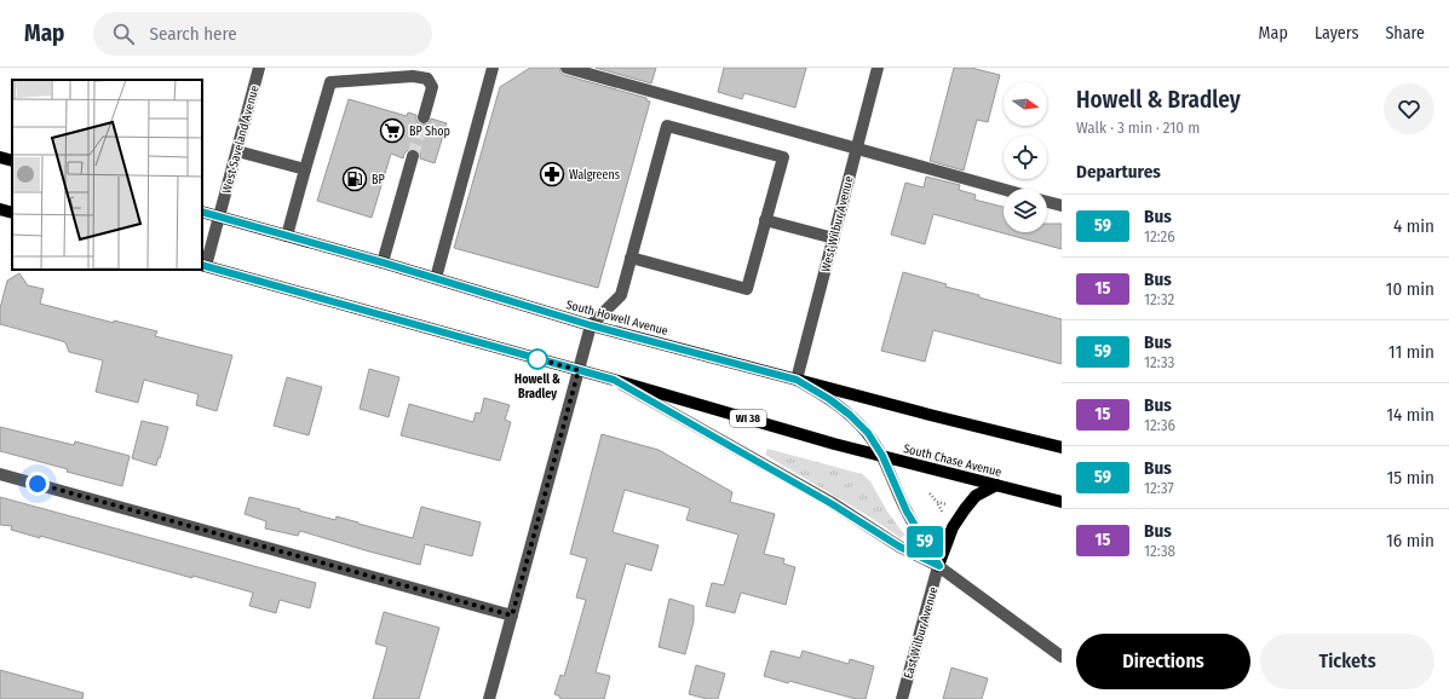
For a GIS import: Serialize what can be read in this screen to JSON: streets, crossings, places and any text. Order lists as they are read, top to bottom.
{
  "streets": {
    "main road": ["South Howell Avenue", "WI 38", "South Chase Avenue"],
    "street": ["West Saveland Avenue", "West Wilbur Avenue", "East Wilbur Avenue"]
  },
  "crossings": [
    ["West Saveland Avenue", "South Howell Avenue"],
    ["West Wilbur Avenue", "South Howell Avenue"],
    ["South Howell Avenue", "South Chase Avenue"],
    ["South Howell Avenue", "East Wilbur Avenue"]
  ],
  "places": {
    "supermarket": ["BP Shop"],
    "pharmacy": ["Walgreens"],
    "fuel station": ["BP"],
    "other": ["Howell & Bradley"]
  },
  "lines": ["bus line 59"],
  "north": "right",
  "page": {
    "header": "Map",
    "search": "Search here",
    "nav": ["Map", "Layers", "Share"],
    "on_map": "59",
    "heading": [
      ["Howell & Bradley", "Walk · 3 min · 210 m"],
      "Departures"
    ],
    "list": [
      {
        "mark": "59",
        "name": "Bus",
        "note": "12:26",
        "value": "4 min"
      },
      {
        "mark": "15",
        "name": "Bus",
        "note": "12:32",
        "value": "10 min"
      },
      {
        "mark": "59",
        "name": "Bus",
        "note": "12:33",
        "value": "11 min"
      },
      {
        "mark": "15",
        "name": "Bus",
        "note": "12:36",
        "value": "14 min"
      },
      {
        "mark": "59",
        "name": "Bus",
        "note": "12:37",
        "value": "15 min"
      },
      {
        "mark": "15",
        "name": "Bus",
        "note": "12:38",
        "value": "16 min"
      }
    ],
    "buttons": ["Directions", "Tickets"]
  }
}
